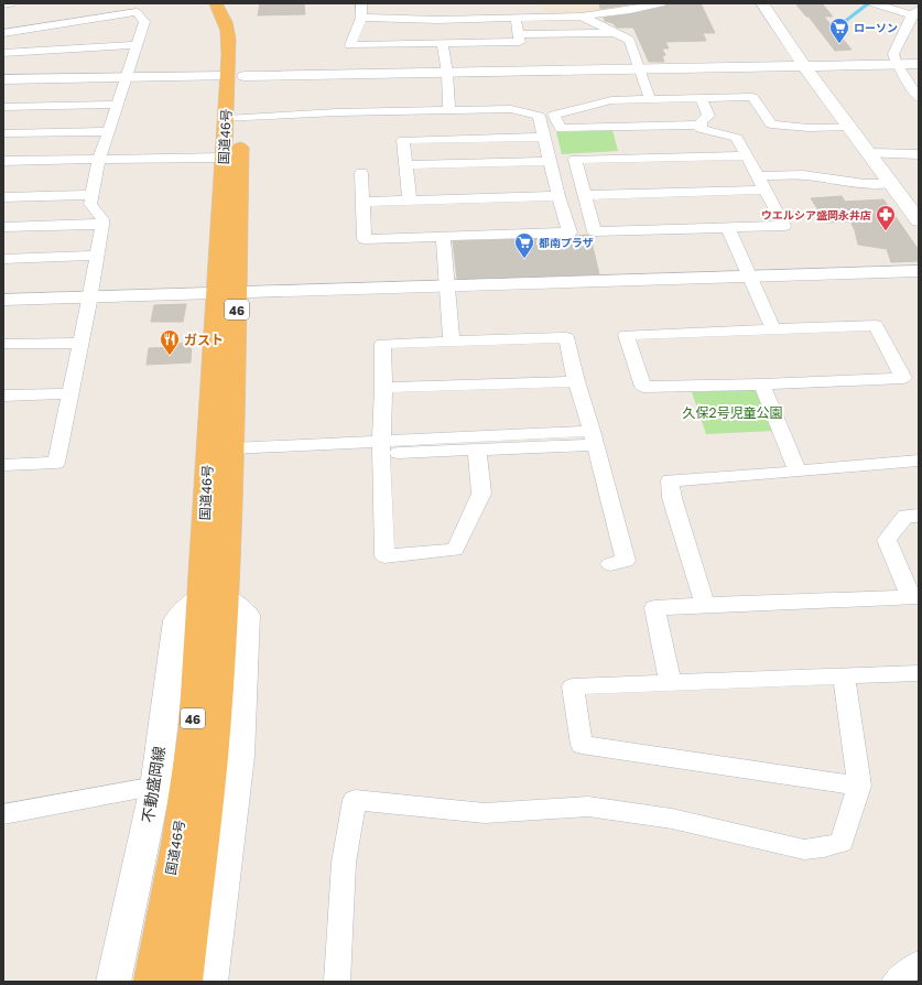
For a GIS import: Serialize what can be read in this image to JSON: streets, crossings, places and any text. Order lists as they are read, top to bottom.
{
  "streets": {
    "highway": ["国道46号", "46"],
    "street": ["不動盛岡線"]
  },
  "crossings": [
    ["国道46号", "不動盛岡線"]
  ],
  "parks": ["久保2号児童公園"],
  "places": {
    "supermarket": ["ローソン", "都南プラザ"],
    "pharmacy": ["ウエルシア盛岡永井店"],
    "restaurant": ["ガスト"]
  }
}
